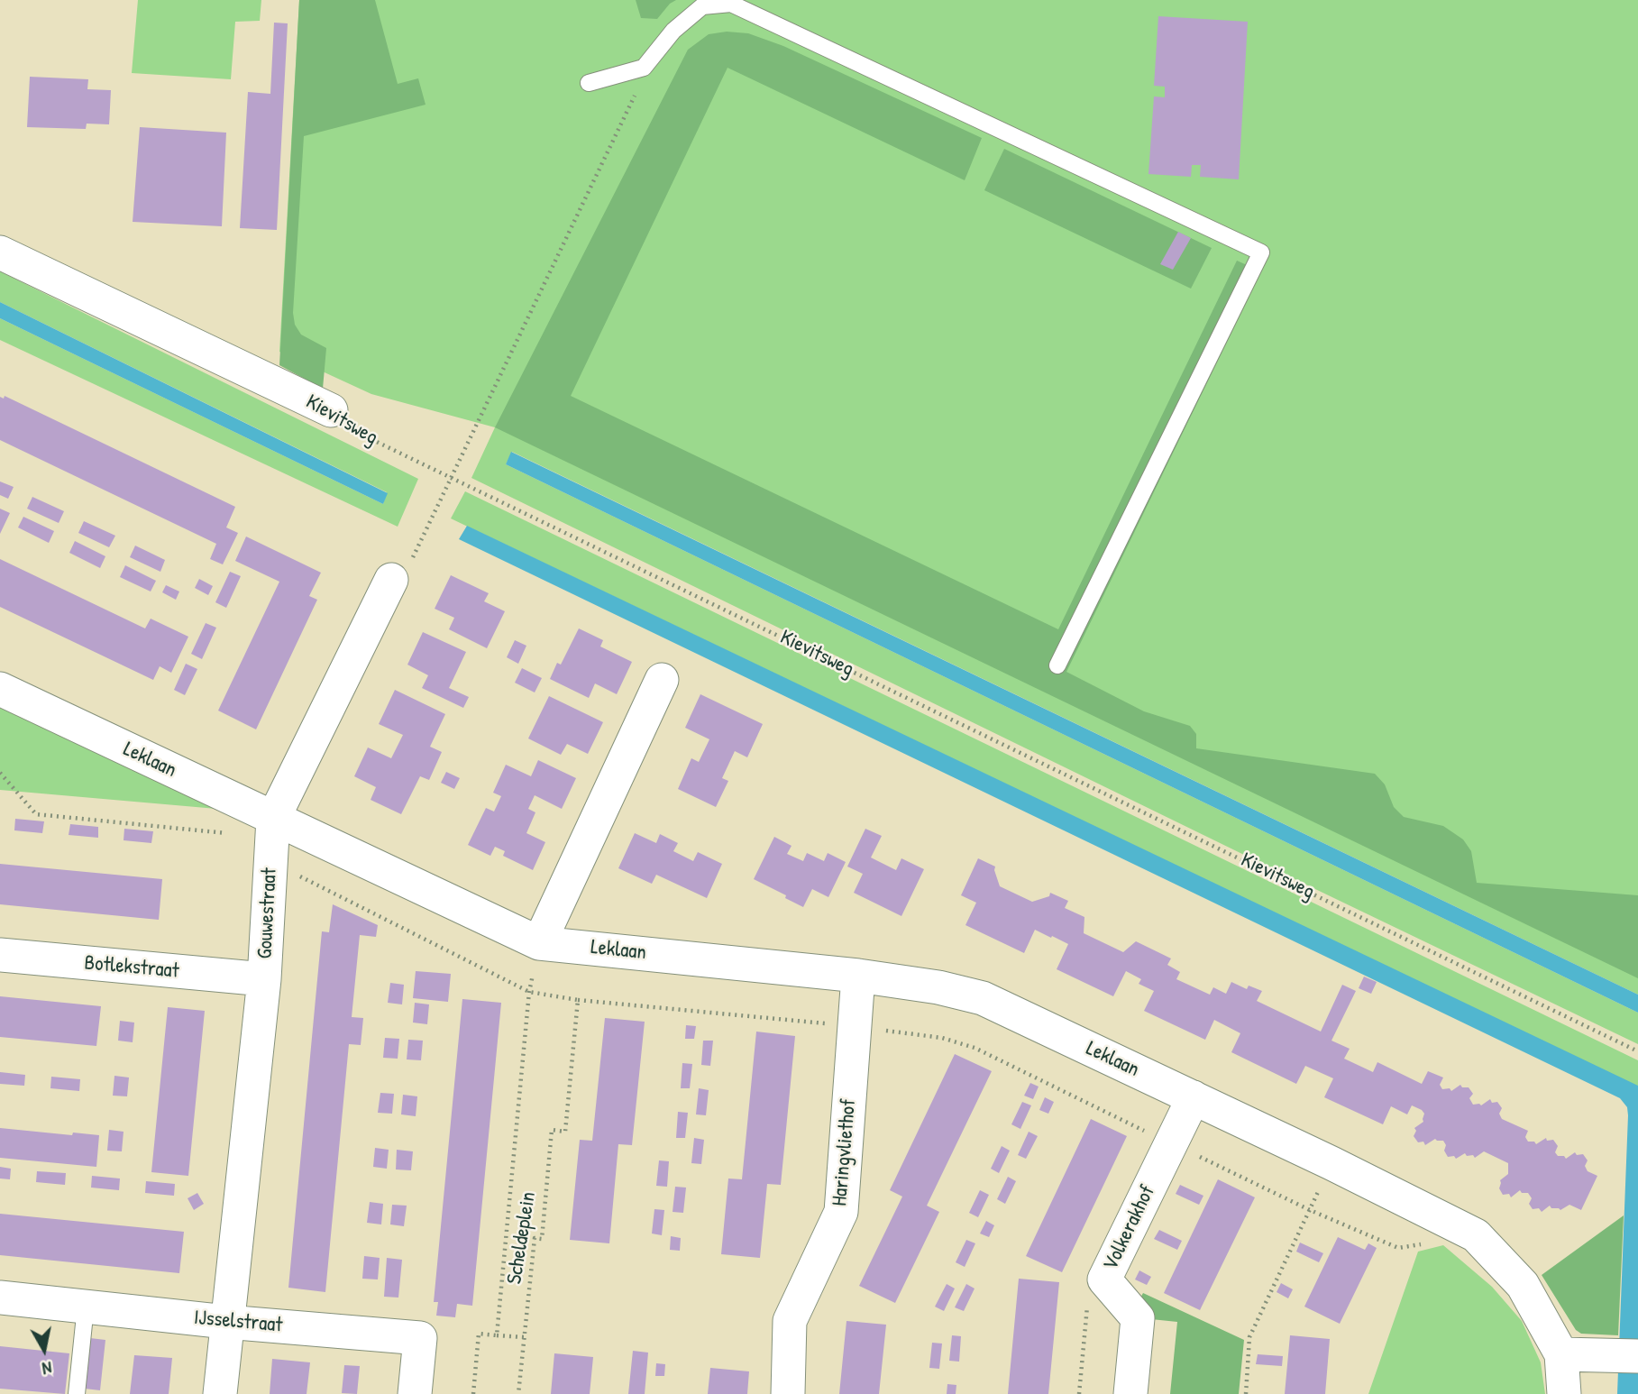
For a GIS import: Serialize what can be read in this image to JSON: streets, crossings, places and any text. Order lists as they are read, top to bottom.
{
  "streets": {
    "street": [
      "Kievitsweg",
      "Leklaan",
      "Gouwestraat",
      "Botlekstraat",
      "Haringvliethof",
      "Volkerakhof",
      "IJsselstraat"
    ],
    "path": ["Scheldeplein"]
  },
  "crossings": [
    ["Leklaan", "Gouwestraat"],
    ["Leklaan", "Haringvliethof"],
    ["Leklaan", "Volkerakhof"],
    ["Leklaan", "Scheldeplein"],
    ["Gouwestraat", "Botlekstraat"],
    ["Gouwestraat", "IJsselstraat"]
  ],
  "north": "bottom"
}
